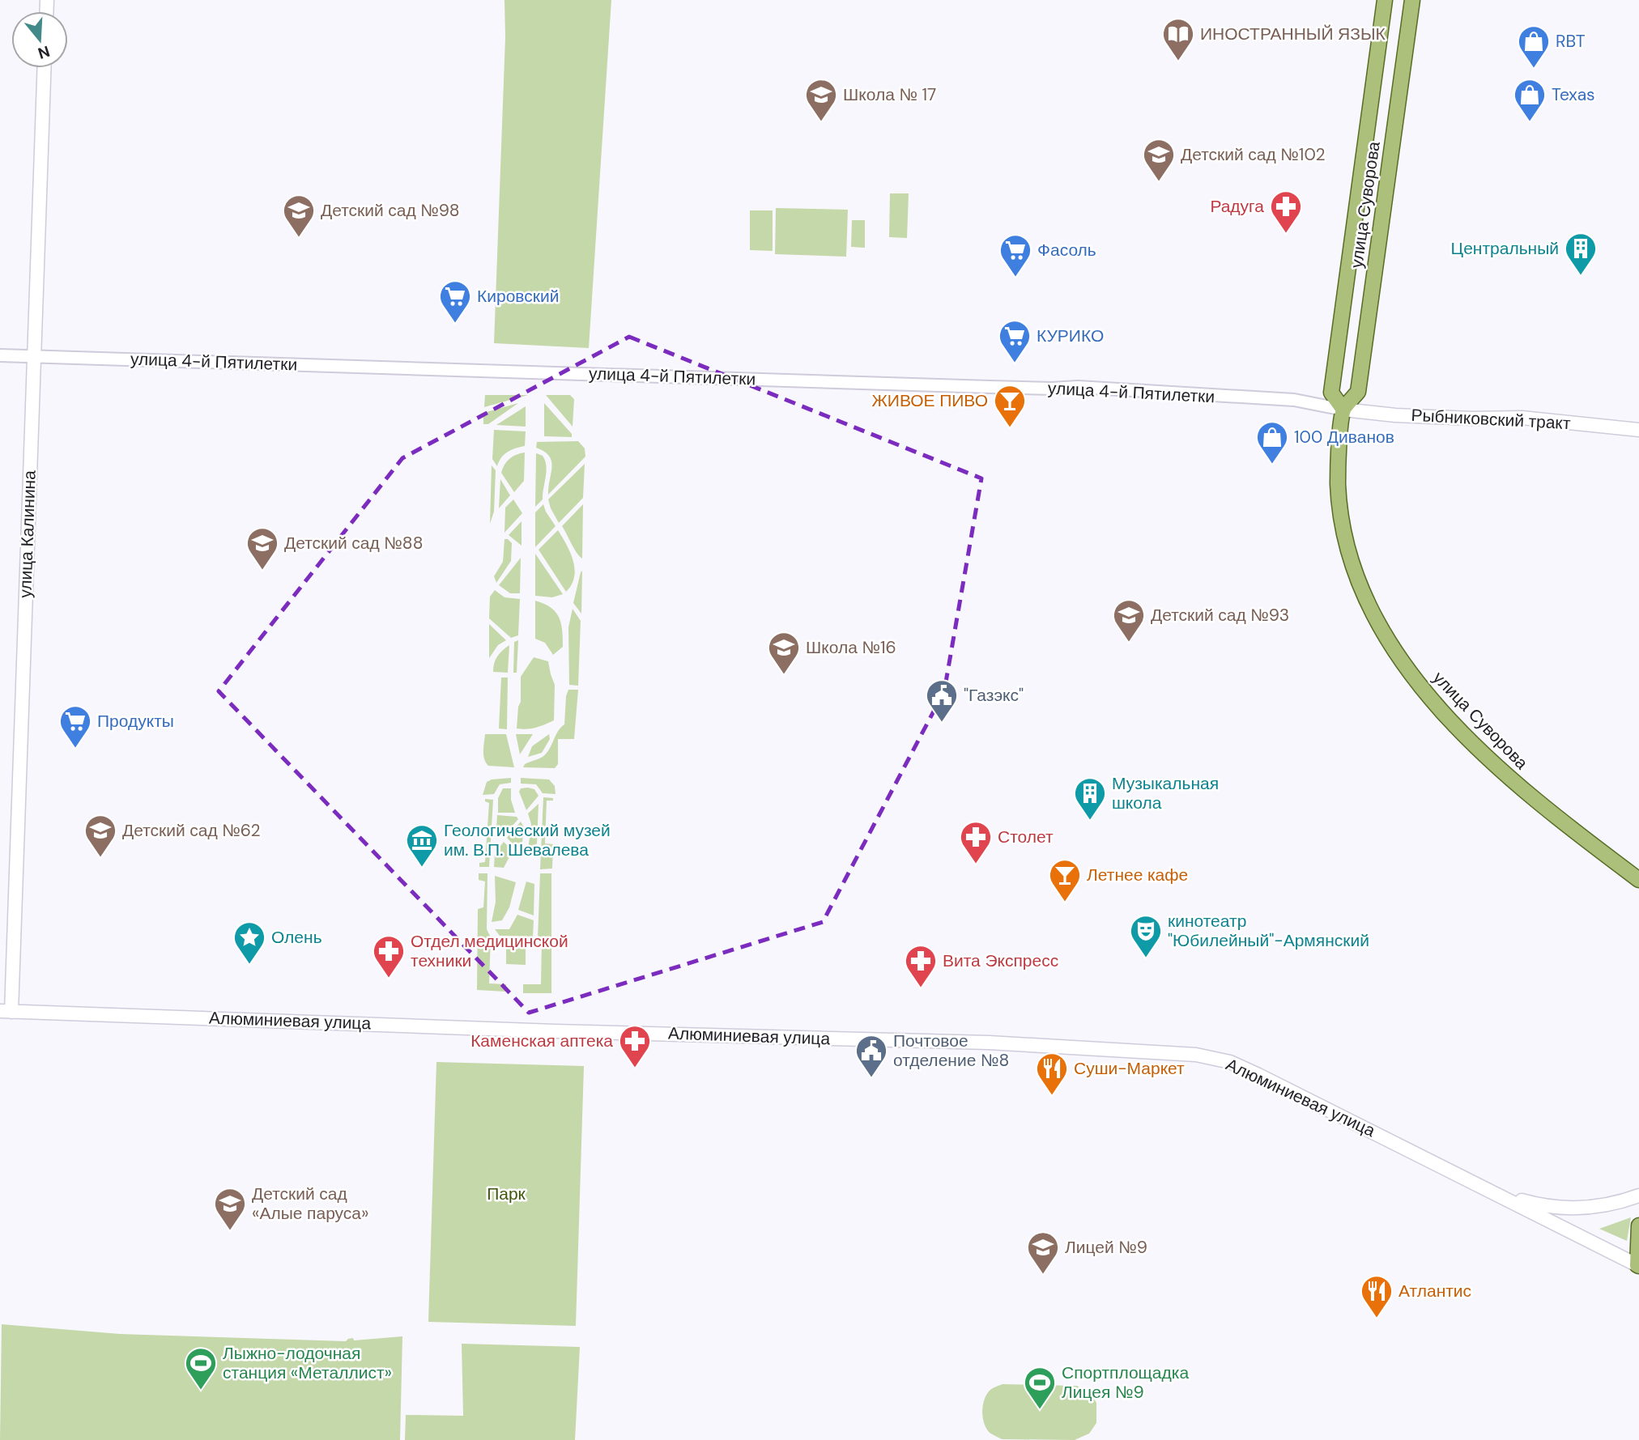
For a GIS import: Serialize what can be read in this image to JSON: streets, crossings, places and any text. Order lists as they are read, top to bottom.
{
  "streets": {
    "main road": [
      "улица Суворова",
      "Рыбниковский тракт",
      "улица Калинина",
      "Алюминиевая улица"
    ],
    "street": ["улица 4-й Пятилетки"]
  },
  "crossings": [
    ["улица Суворова", "улица 4-й Пятилетки"],
    ["улица Суворова", "Рыбниковский тракт"],
    ["улица 4-й Пятилетки", "Рыбниковский тракт"],
    ["улица 4-й Пятилетки", "улица Калинина"],
    ["улица Калинина", "Алюминиевая улица"]
  ],
  "parks": ["Парк"],
  "places": {
    "library": ["ИНОСТРАННЫЙ ЯЗЫК"],
    "shop": ["RBT", "Texas", "100 Диванов"],
    "school or university": [
      "Школа № 17",
      "Детский сад №102",
      "Детский сад №98",
      "Детский сад №88",
      "Детский сад №93",
      "Школа №16",
      "Детский сад №62",
      "Детский сад «Алые паруса»",
      "Лицей №9"
    ],
    "pharmacy": [
      "Радуга",
      "Столет",
      "Отдел медицинской техники",
      "Вита Экспресс",
      "Каменская аптека"
    ],
    "building": ["Центральный", "Музыкальная школа"],
    "supermarket": [
      "Фасоль",
      "Кировский",
      "КУРИКО",
      "Продукты"
    ],
    "bar": ["ЖИВОЕ ПИВО", "Летнее кафе"],
    "public building": ["\"Газэкс\"", "Почтовое отделение №8"],
    "museum": ["Геологический музей им. В.П. Шевалева"],
    "theatre": ["кинотеатр \"Юбилейный\"-Армянский"],
    "place": ["Олень"],
    "restaurant": ["Суши-Маркет", "Атлантис"],
    "sports": ["Лыжно-лодочная станция «Металлист»", "Спортплощадка Лицея №9"]
  },
  "north": "bottom"
}
